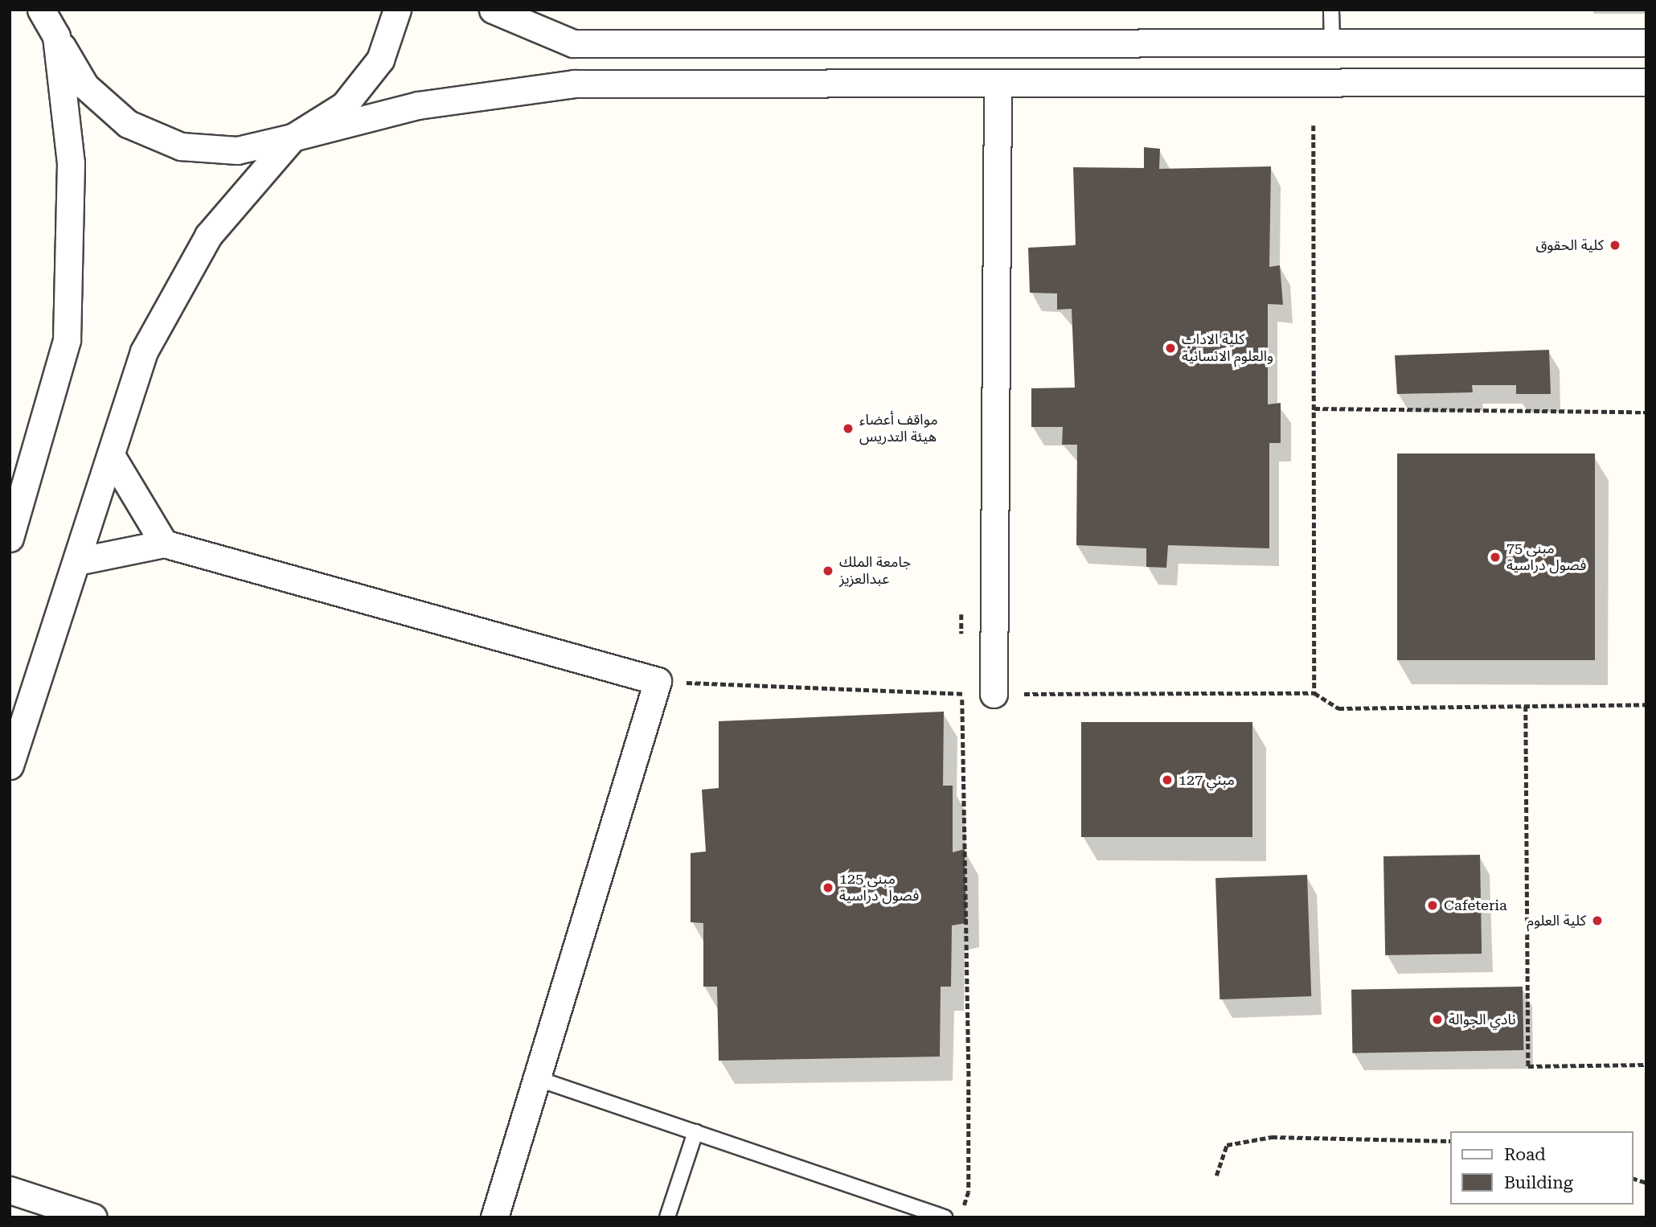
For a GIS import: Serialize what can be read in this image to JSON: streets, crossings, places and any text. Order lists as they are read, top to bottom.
{
  "places": [
    "كلية الحقوق",
    "كلية الاداب والعلوم الانسانية",
    "مواقف أعضاء هيئة التدريس",
    "مبنى 75 فصول دراسية",
    "جامعة الملك عبدالعزيز",
    "مبني 127",
    "مبنى 125 فصول دراسية",
    "Cafeteria",
    "كلية العلوم",
    "نادي الجوالة"
  ],
  "legend": ["Road", "Building"]
}
